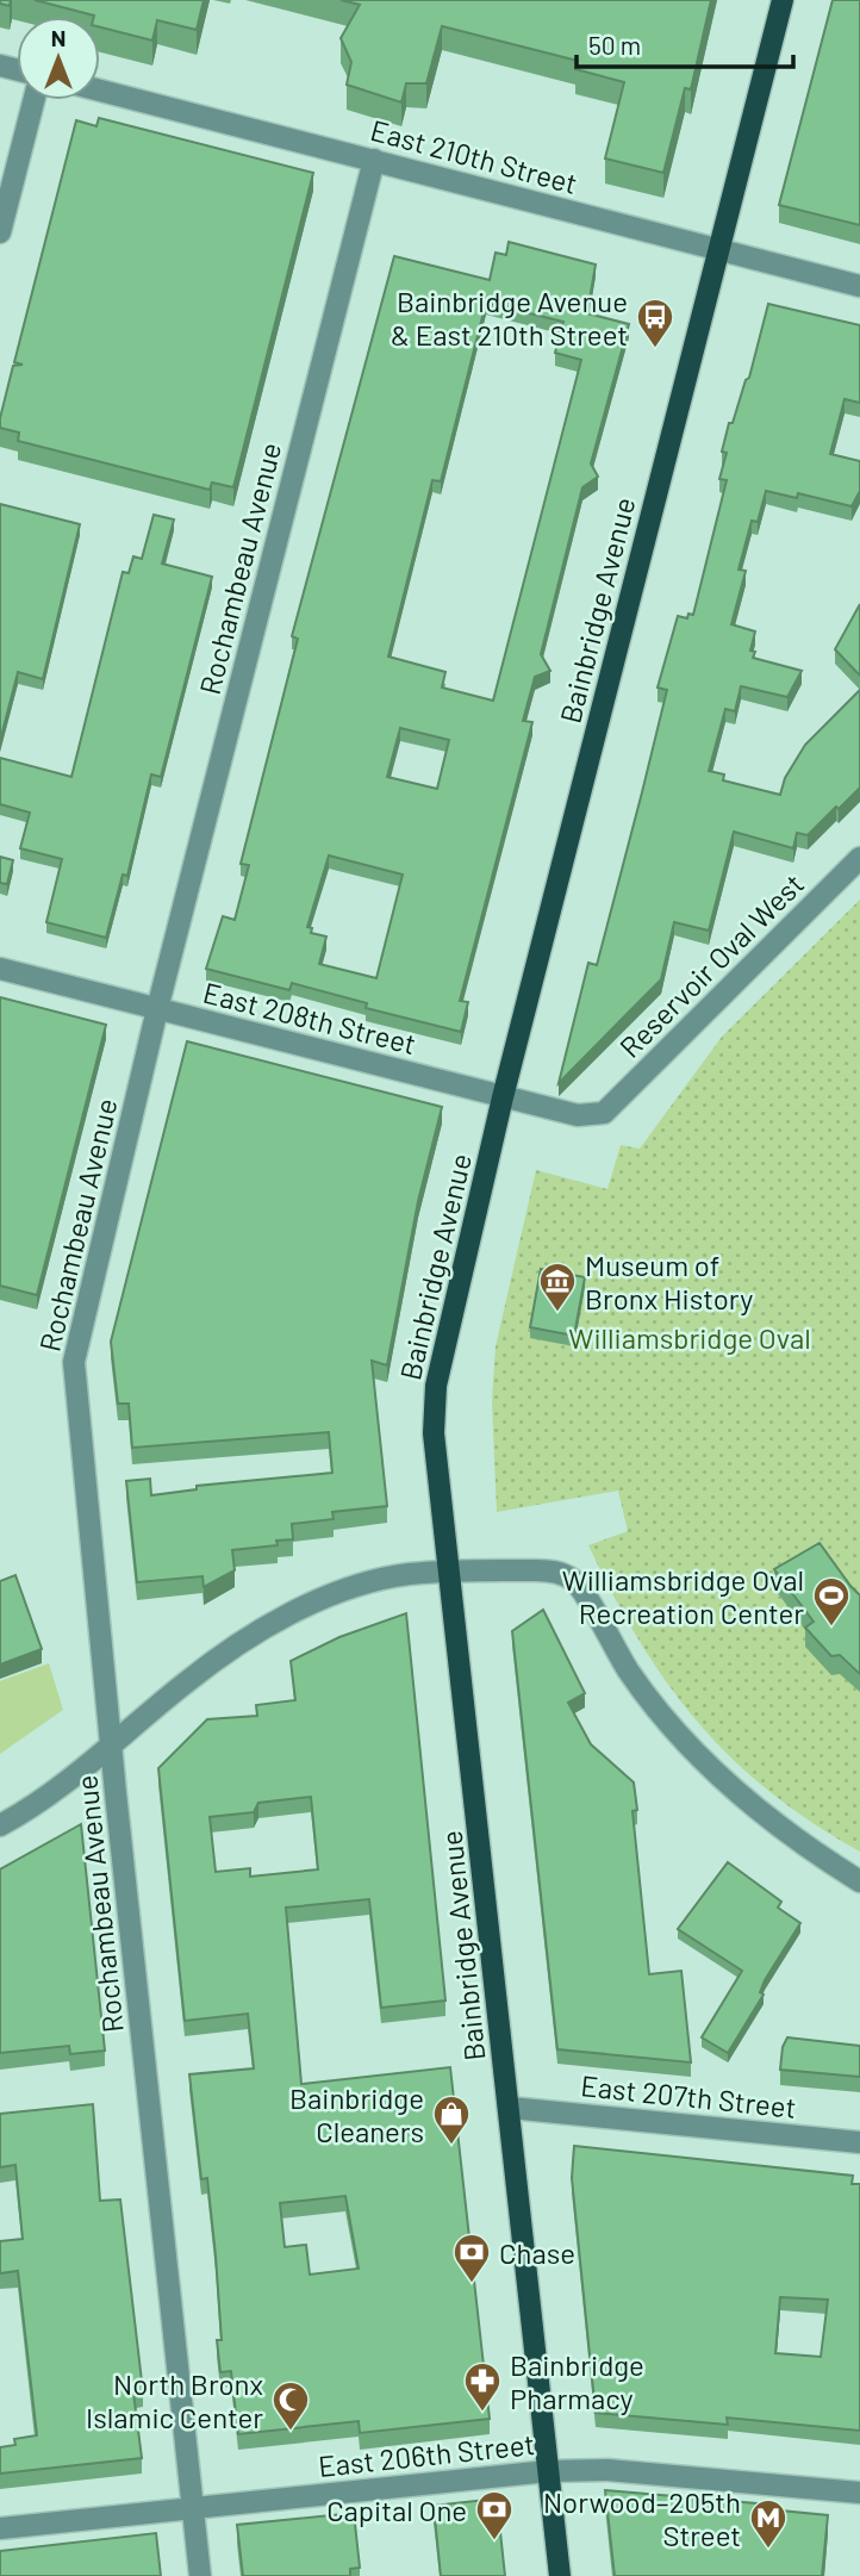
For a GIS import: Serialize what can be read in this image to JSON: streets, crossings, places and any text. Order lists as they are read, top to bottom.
{
  "streets": {
    "main road": ["Bainbridge Avenue"],
    "street": [
      "East 210th Street",
      "Rochambeau Avenue",
      "Reservoir Oval West",
      "East 208th Street",
      "East 207th Street",
      "East 206th Street"
    ]
  },
  "crossings": [
    ["East 210th Street", "Rochambeau Avenue"],
    ["East 210th Street", "Bainbridge Avenue"],
    ["Rochambeau Avenue", "East 208th Street"],
    ["Rochambeau Avenue", "East 206th Street"],
    ["Bainbridge Avenue", "East 208th Street"],
    ["Bainbridge Avenue", "East 207th Street"],
    ["Bainbridge Avenue", "East 206th Street"],
    ["Reservoir Oval West", "East 208th Street"]
  ],
  "parks": ["Williamsbridge Oval"],
  "places": {
    "bus stop": ["Bainbridge Avenue & East 210th Street"],
    "museum": ["Museum of Bronx History"],
    "sports": ["Williamsbridge Oval Recreation Center"],
    "shop": ["Bainbridge Cleaners"],
    "bank": ["Chase", "Capital One"],
    "pharmacy": ["Bainbridge Pharmacy"],
    "mosque": ["North Bronx Islamic Center"],
    "metro station": ["Norwood–205th Street"]
  },
  "scale_bar": "50 m",
  "north": "top"
}
